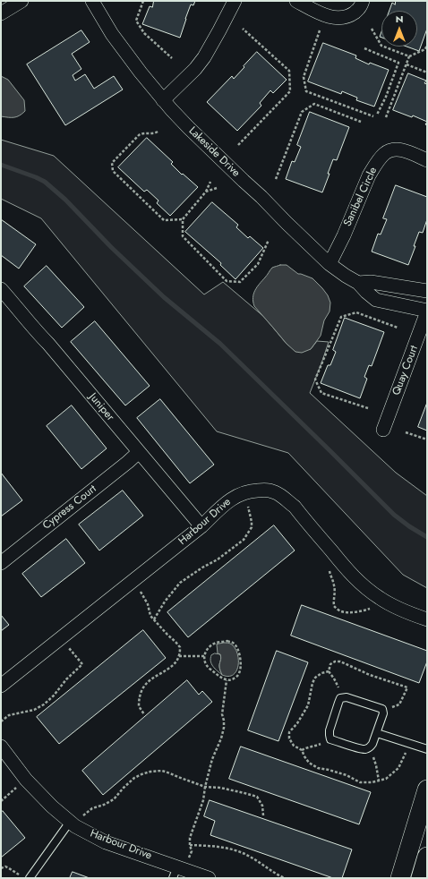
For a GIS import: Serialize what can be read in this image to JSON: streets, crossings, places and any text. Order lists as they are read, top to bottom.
{
  "streets": {
    "street": [
      "Lakeside Drive",
      "Sanibel Circle",
      "Quay Court",
      "Juniper",
      "Cypress Court",
      "Harbour Drive"
    ]
  },
  "crossings": [
    ["Lakeside Drive", "Sanibel Circle"],
    ["Lakeside Drive", "Quay Court"],
    ["Juniper", "Cypress Court"],
    ["Juniper", "Harbour Drive"]
  ],
  "north": "top"
}
